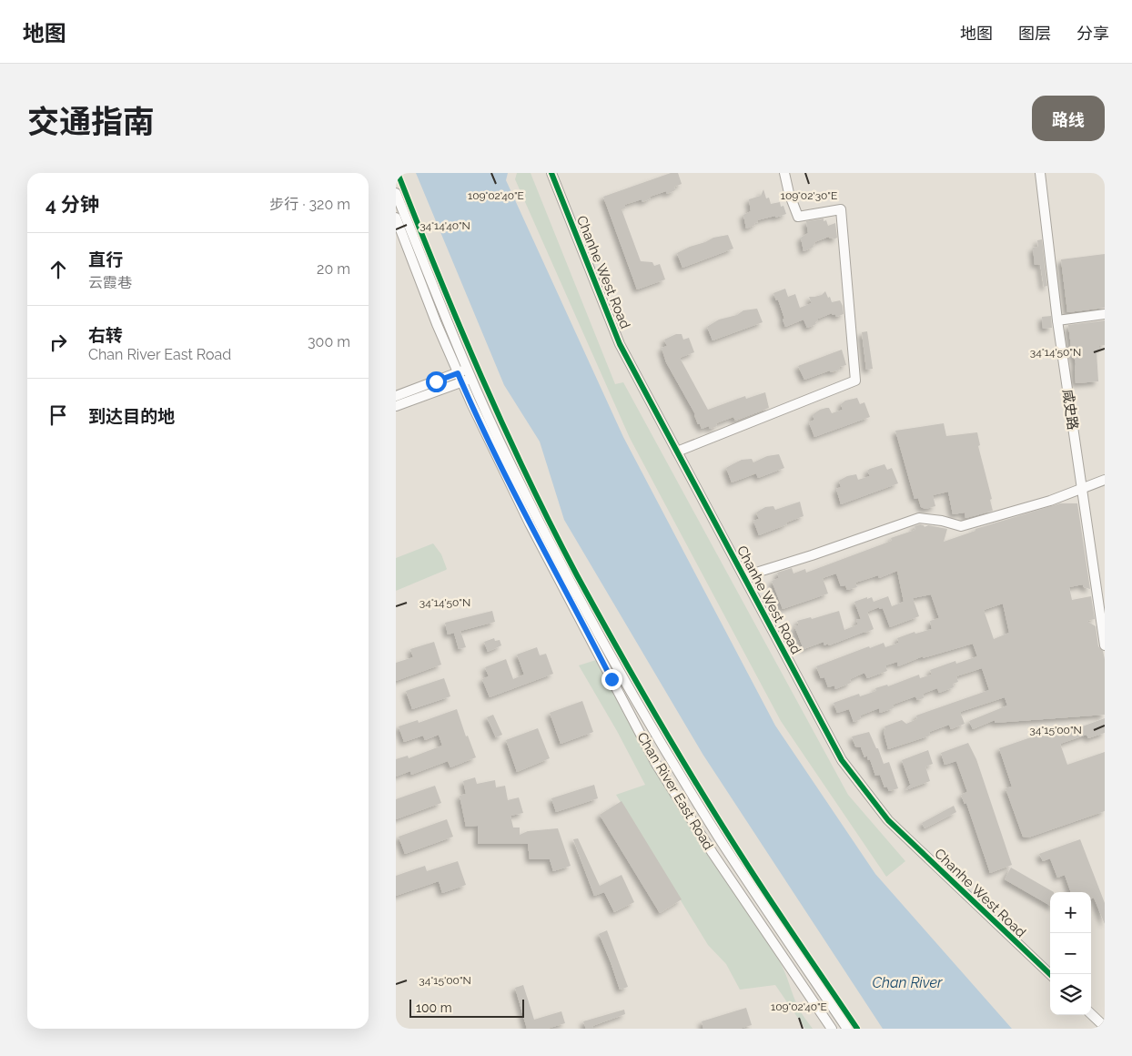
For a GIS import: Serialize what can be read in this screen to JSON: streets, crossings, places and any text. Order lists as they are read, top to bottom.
{
  "streets": {
    "street": ["Chanhe West Road", "咸史路", "Chan River East Road"]
  },
  "water": ["Chan River"],
  "scale_bar": "100 m",
  "page": {
    "header": "地图",
    "nav": ["地图", "图层", "分享"],
    "title": "交通指南",
    "buttons": "路线",
    "heading": ["4 分钟", "步行 · 320 m"],
    "list": [
      ["直行", "云霞巷", "20 m"],
      ["右转", "Chan River East Road", "300 m"],
      "到达目的地"
    ],
    "map_buttons": ["+", "−"],
    "scale": "100 m"
  },
  "coordinates": [
    "109°02'30\"E",
    "109°02'40\"E",
    "34°14'40\"N",
    "34°14'50\"N",
    "34°15'00\"N"
  ]
}
